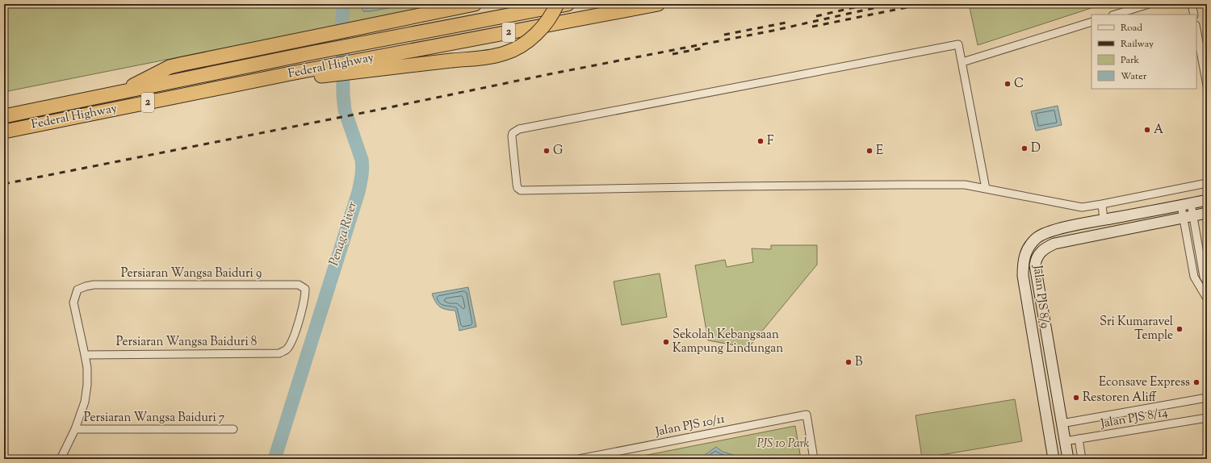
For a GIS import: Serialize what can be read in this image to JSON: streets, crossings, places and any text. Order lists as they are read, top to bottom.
{
  "streets": {
    "highway": ["2", "Federal Highway"],
    "street": [
      "Persiaran Wangsa Baiduri 9",
      "Jalan PJS 8/9",
      "Persiaran Wangsa Baiduri 8",
      "Persiaran Wangsa Baiduri 7",
      "Jalan PJS 8/14",
      "Jalan PJS 10/11"
    ]
  },
  "crossings": [
    ["Persiaran Wangsa Baiduri 9", "Persiaran Wangsa Baiduri 8"],
    ["Jalan PJS 8/9", "Jalan PJS 8/14"]
  ],
  "water": ["Penaga River"],
  "parks": ["PJS 10 Park"],
  "places": [
    "C",
    "A",
    "F",
    "D",
    "G",
    "E",
    "Sri Kumaravel Temple",
    "Sekolah Kebangsaan Kampung Lindungan",
    "B",
    "Econsave Express",
    "Restoren Aliff"
  ],
  "legend": [
    "Road",
    "Railway",
    "Park",
    "Water"
  ]
}
